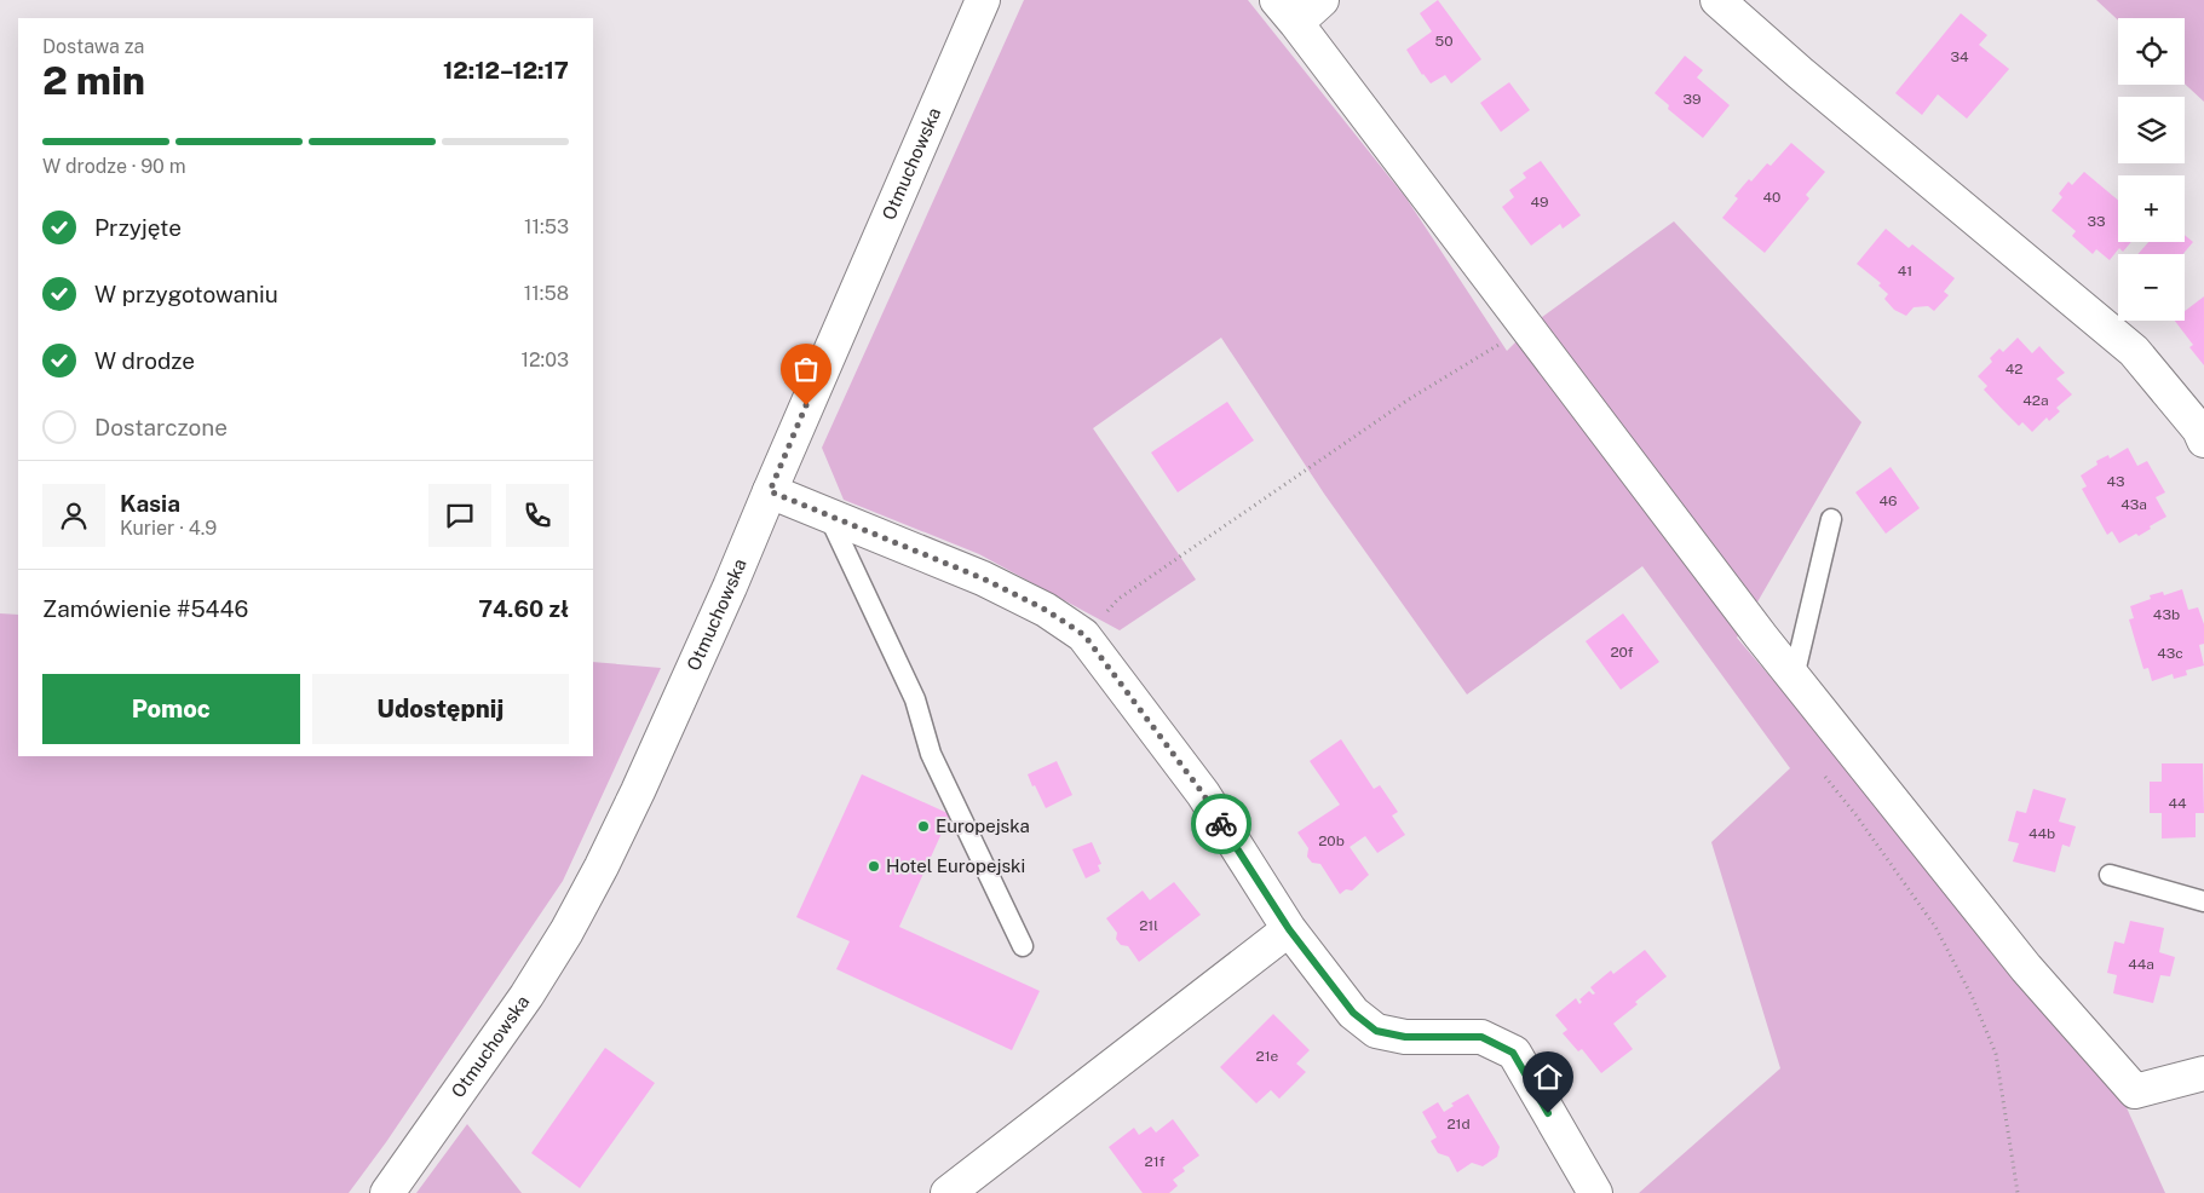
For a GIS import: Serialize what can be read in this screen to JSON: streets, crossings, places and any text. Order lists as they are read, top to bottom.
{
  "streets": {
    "street": ["Otmuchowska"]
  },
  "places": ["Europejska", "Hotel Europejski"],
  "house_numbers": [
    "50",
    "34",
    "39",
    "40",
    "49",
    "33",
    "41",
    "42",
    "42a",
    "43",
    "46",
    "43a",
    "43b",
    "20f",
    "43c",
    "44",
    "44b",
    "20b",
    "21l",
    "44a",
    "21e",
    "21d",
    "21f"
  ],
  "page": {
    "map_buttons": ["+", "−"],
    "heading": ["2 min", "Dostawa za", "12:12–12:17"],
    "panel": [
      "Kasia",
      "Kurier · 4.9",
      "Zamówienie #5446",
      "74.60 zł"
    ],
    "bar": "W drodze · 90 m",
    "list": [
      ["Przyjęte", "11:53"],
      ["W przygotowaniu", "11:58"],
      ["W drodze", "12:03"],
      "Dostarczone"
    ],
    "buttons": ["Pomoc", "Udostępnij"]
  }
}
